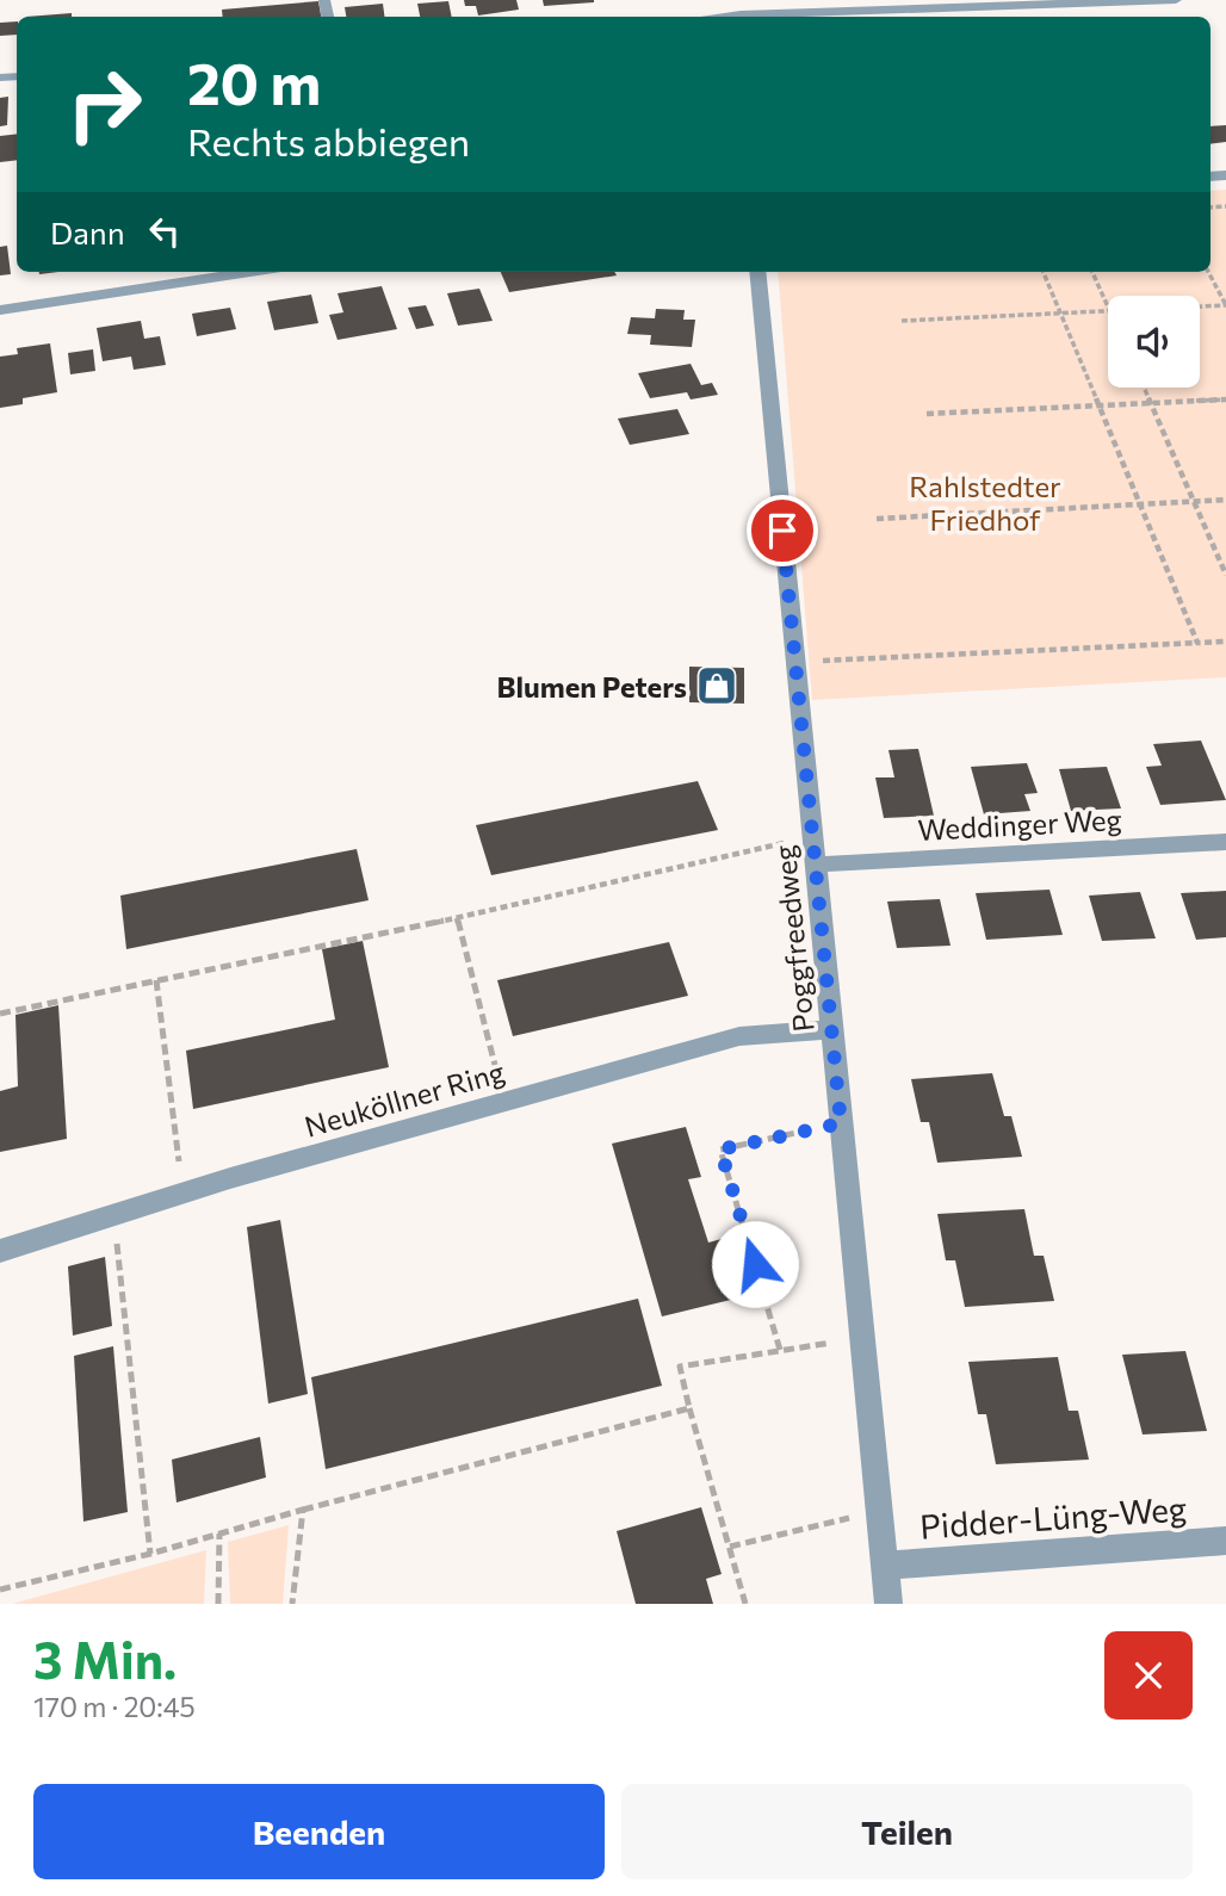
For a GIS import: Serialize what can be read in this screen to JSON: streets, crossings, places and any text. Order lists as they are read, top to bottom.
{
  "streets": {
    "street": [
      "Weddinger Weg",
      "Poggfreedweg",
      "Neuköllner Ring",
      "Pidder-Lüng-Weg"
    ]
  },
  "crossings": [
    ["Weddinger Weg", "Poggfreedweg"],
    ["Poggfreedweg", "Neuköllner Ring"],
    ["Poggfreedweg", "Pidder-Lüng-Weg"]
  ],
  "parks": ["Rahlstedter Friedhof"],
  "places": {
    "shop": ["Blumen Peters"]
  },
  "page": {
    "turn": ["20 m", "Rechts abbiegen"],
    "then": "Dann",
    "heading": ["3 Min.", "170 m · 20:45"],
    "buttons": ["Beenden", "Teilen"]
  }
}
